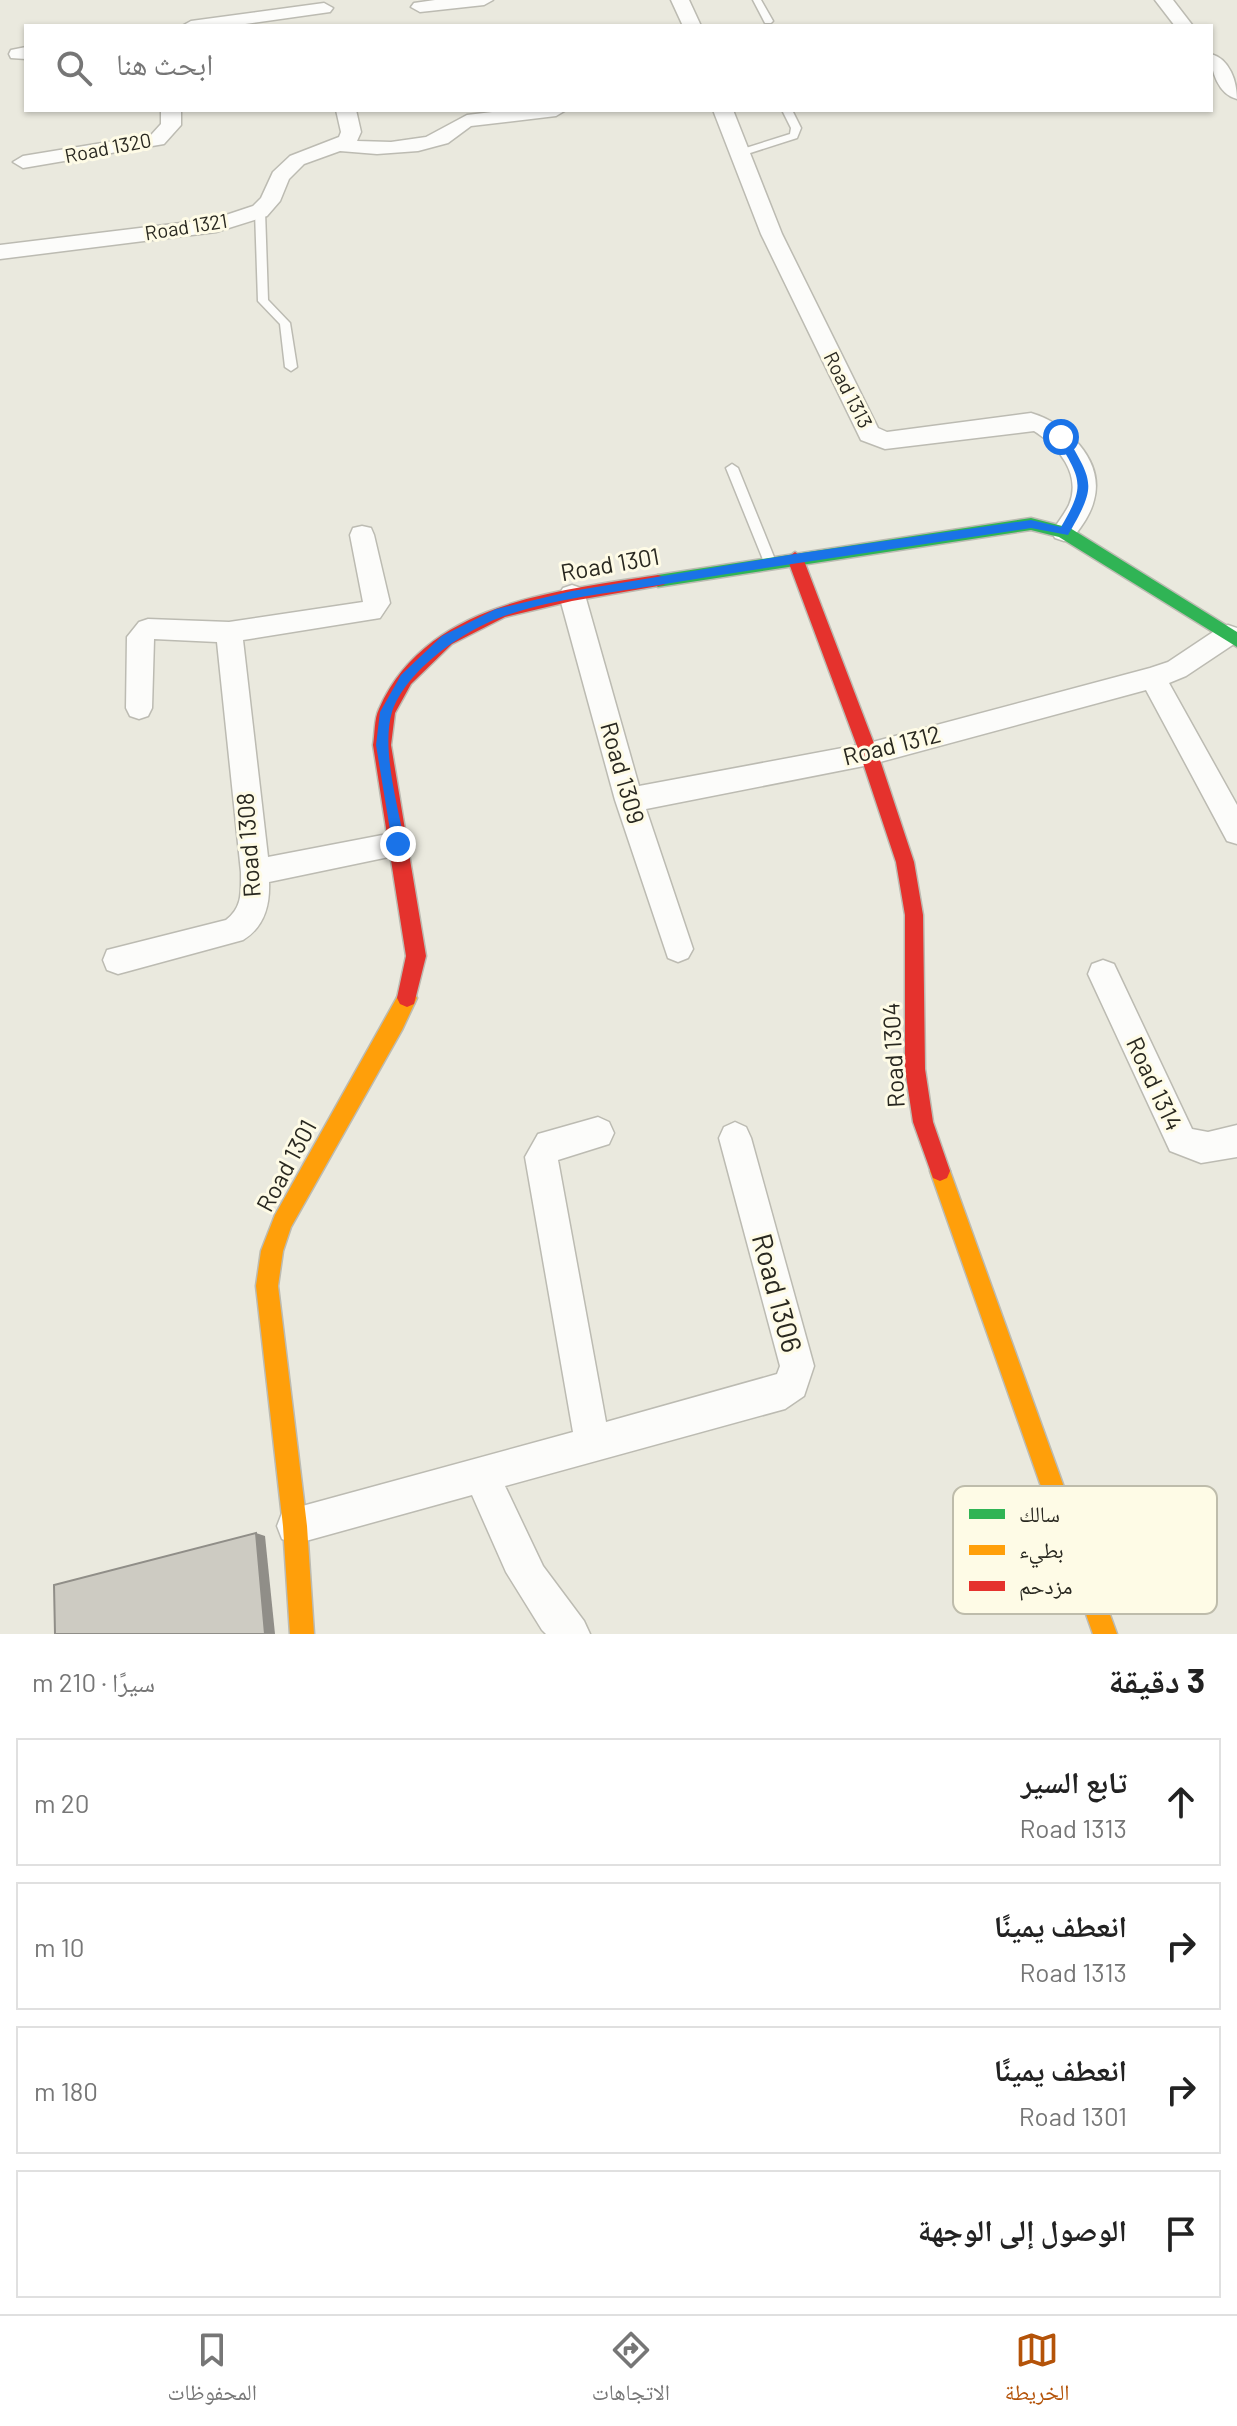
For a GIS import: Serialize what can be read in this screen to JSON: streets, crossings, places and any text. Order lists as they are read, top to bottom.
{
  "streets": {
    "street": [
      "Road 1320",
      "Road 1321",
      "Road 1313",
      "Road 1301",
      "Road 1312",
      "Road 1309",
      "Road 1308",
      "Road 1304",
      "Road 1314",
      "Road 1306"
    ]
  },
  "crossings": [
    ["Road 1313", "Road 1301"],
    ["Road 1301", "Road 1312"],
    ["Road 1301", "Road 1309"],
    ["Road 1301", "Road 1304"],
    ["Road 1301", "Road 1306"],
    ["Road 1312", "Road 1309"],
    ["Road 1312", "Road 1304"]
  ],
  "legend": ["سالك", "بطيء", "مزدحم"],
  "page": {
    "search": "ابحث هنا",
    "heading": ["3 دقيقة", "سيرًا · 210 m"],
    "list": [
      ["تابع السير", "Road 1313", "20 m"],
      ["انعطف يمينًا", "Road 1313", "10 m"],
      ["انعطف يمينًا", "Road 1301", "180 m"],
      "الوصول إلى الوجهة"
    ],
    "nav": ["الخريطة", "الاتجاهات", "المحفوظات"]
  }
}
